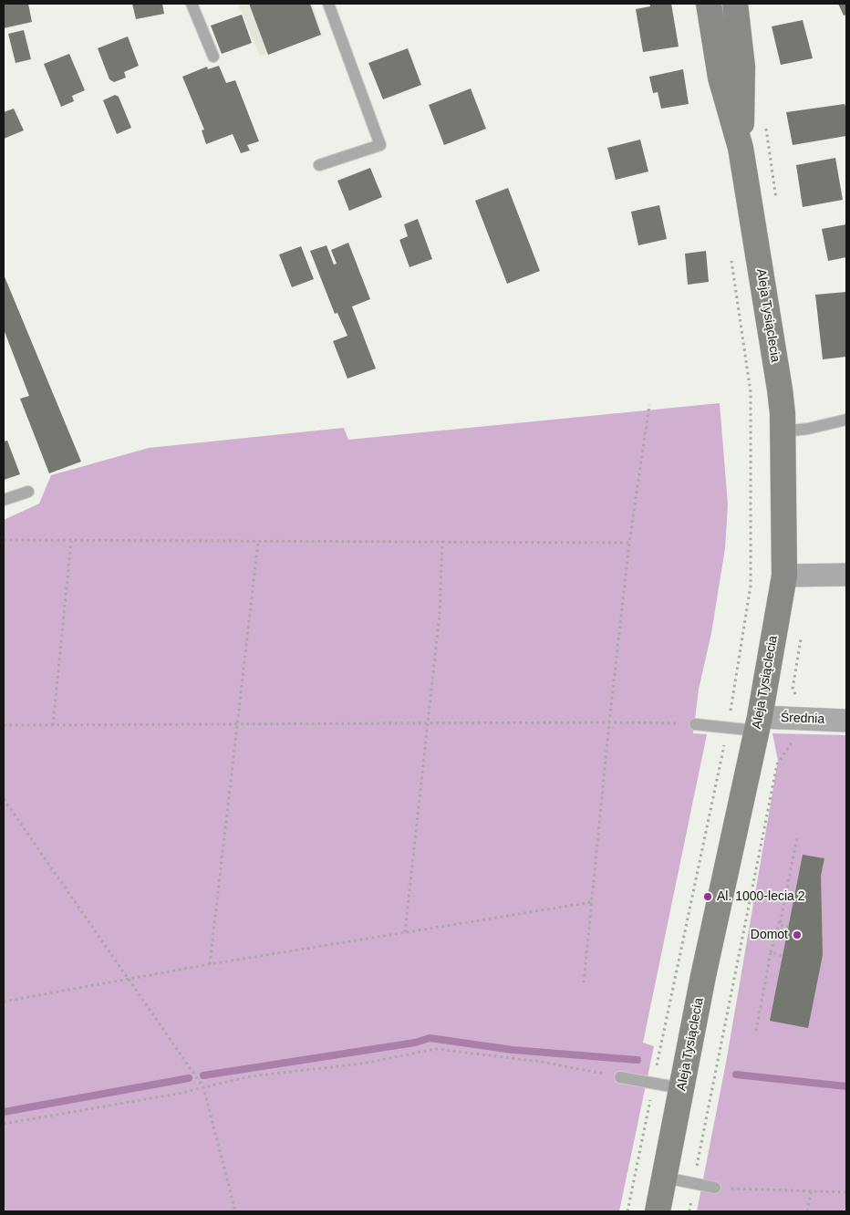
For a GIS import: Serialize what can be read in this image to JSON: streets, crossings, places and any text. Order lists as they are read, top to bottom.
{
  "streets": {
    "street": ["Aleja Tysiąclecia", "Średnia"]
  },
  "crossings": [
    ["Aleja Tysiąclecia", "Średnia"]
  ],
  "places": ["Al. 1000-lecia 2", "Domot"]
}
